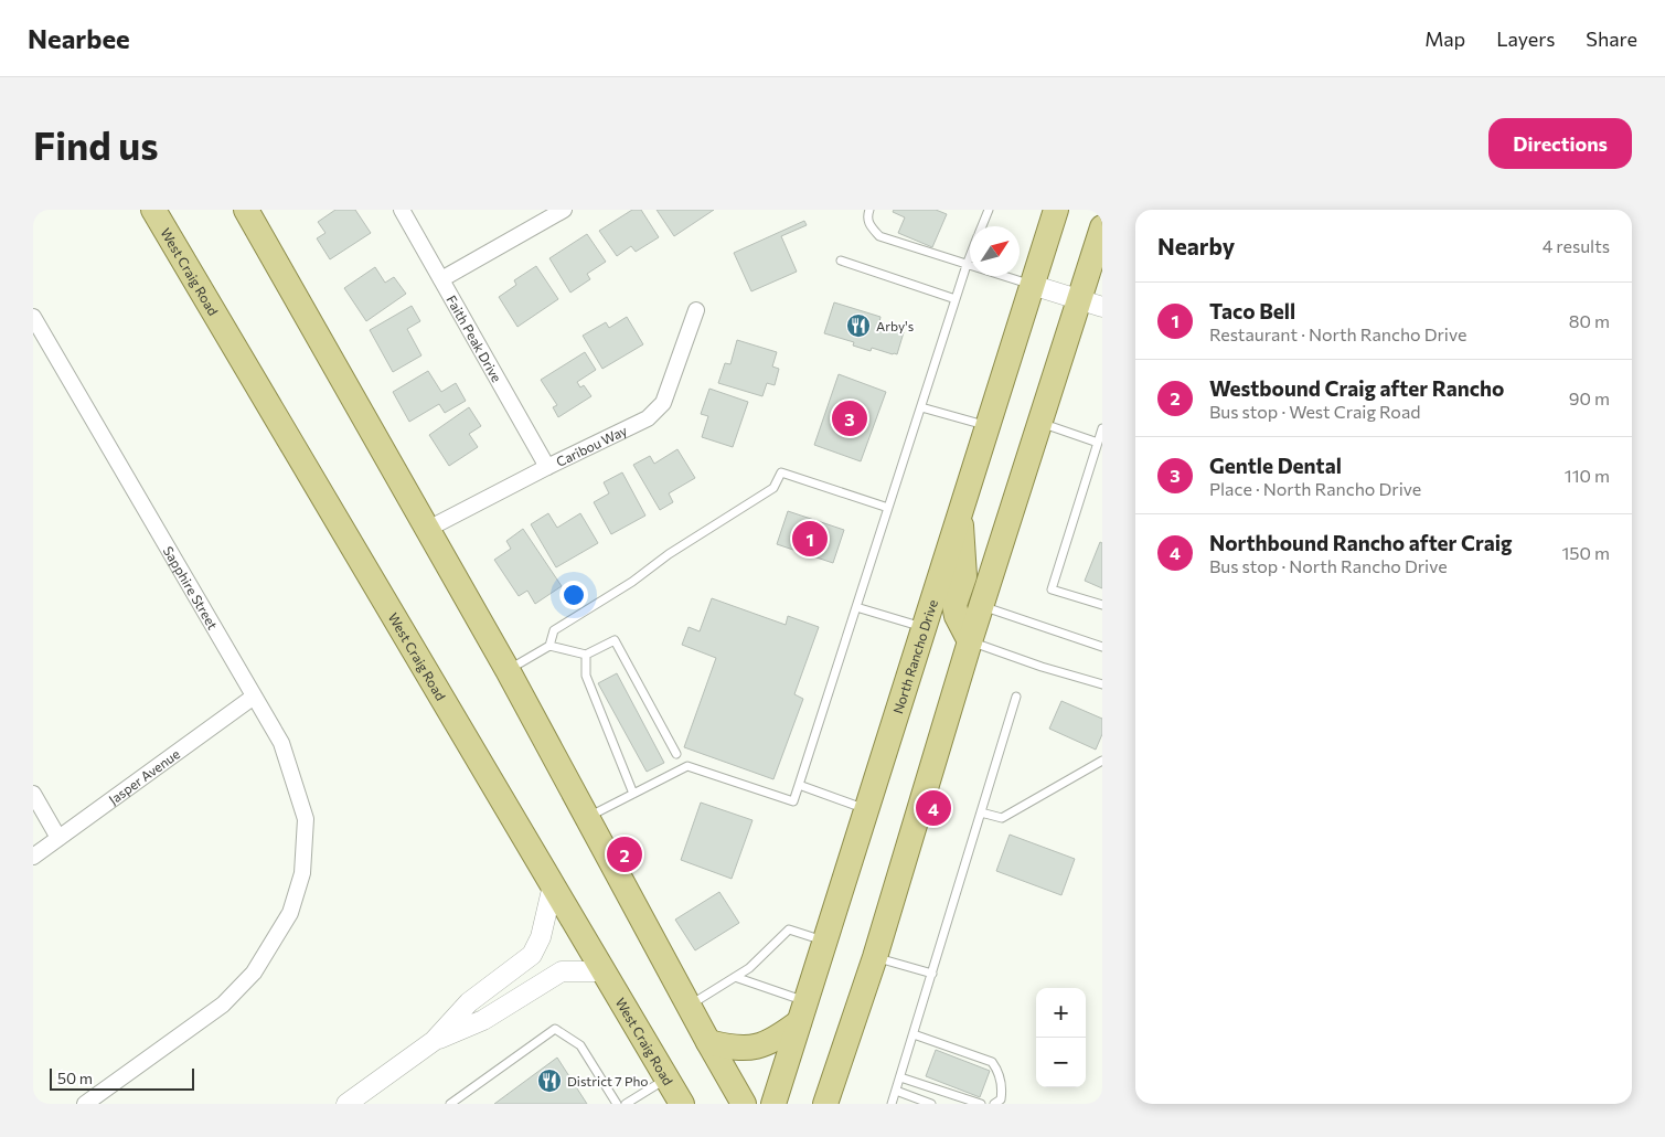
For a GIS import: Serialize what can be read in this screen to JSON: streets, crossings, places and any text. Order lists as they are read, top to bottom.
{
  "streets": {
    "main road": ["West Craig Road", "North Rancho Drive"],
    "street": [
      "Faith Peak Drive",
      "Caribou Way",
      "Sapphire Street",
      "Jasper Avenue"
    ]
  },
  "crossings": [
    ["Faith Peak Drive", "Caribou Way"],
    ["Sapphire Street", "Jasper Avenue"]
  ],
  "places": {
    "restaurant": ["Arby's", "District 7 Pho"]
  },
  "scale_bar": "50 m",
  "north": "top right",
  "page": {
    "header": "Nearbee",
    "nav": ["Map", "Layers", "Share"],
    "buttons": "Directions",
    "title": "Find us",
    "heading": ["Nearby", "4 results"],
    "list": [
      {
        "mark": "1",
        "name": "Taco Bell",
        "note": "Restaurant · North Rancho Drive",
        "value": "80 m"
      },
      {
        "mark": "2",
        "name": "Westbound Craig after Rancho",
        "note": "Bus stop · West Craig Road",
        "value": "90 m"
      },
      {
        "mark": "3",
        "name": "Gentle Dental",
        "note": "Place · North Rancho Drive",
        "value": "110 m"
      },
      {
        "mark": "4",
        "name": "Northbound Rancho after Craig",
        "note": "Bus stop · North Rancho Drive",
        "value": "150 m"
      }
    ],
    "pins": [
      "3",
      "1",
      "4",
      "2"
    ],
    "map_buttons": ["+", "−"],
    "scale": "50 m"
  }
}
